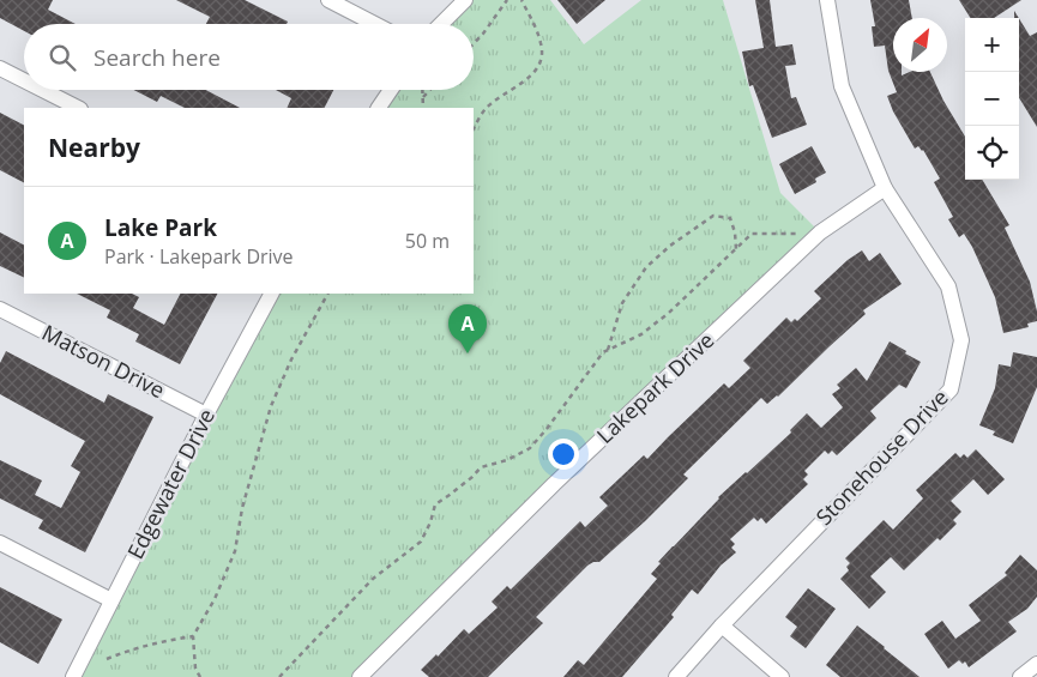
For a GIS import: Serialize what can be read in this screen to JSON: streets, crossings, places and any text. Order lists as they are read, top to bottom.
{
  "streets": {
    "street": [
      "Matson Drive",
      "Lakepark Drive",
      "Stonehouse Drive",
      "Edgewater Drive"
    ]
  },
  "crossings": [
    ["Matson Drive", "Edgewater Drive"],
    ["Lakepark Drive", "Stonehouse Drive"]
  ],
  "north": "top right",
  "page": {
    "map_buttons": ["+", "−"],
    "search": "Search here",
    "heading": "Nearby",
    "list": [
      {
        "mark": "A",
        "name": "Lake Park",
        "note": "Park · Lakepark Drive",
        "value": "50 m"
      }
    ],
    "pins": "A"
  }
}
